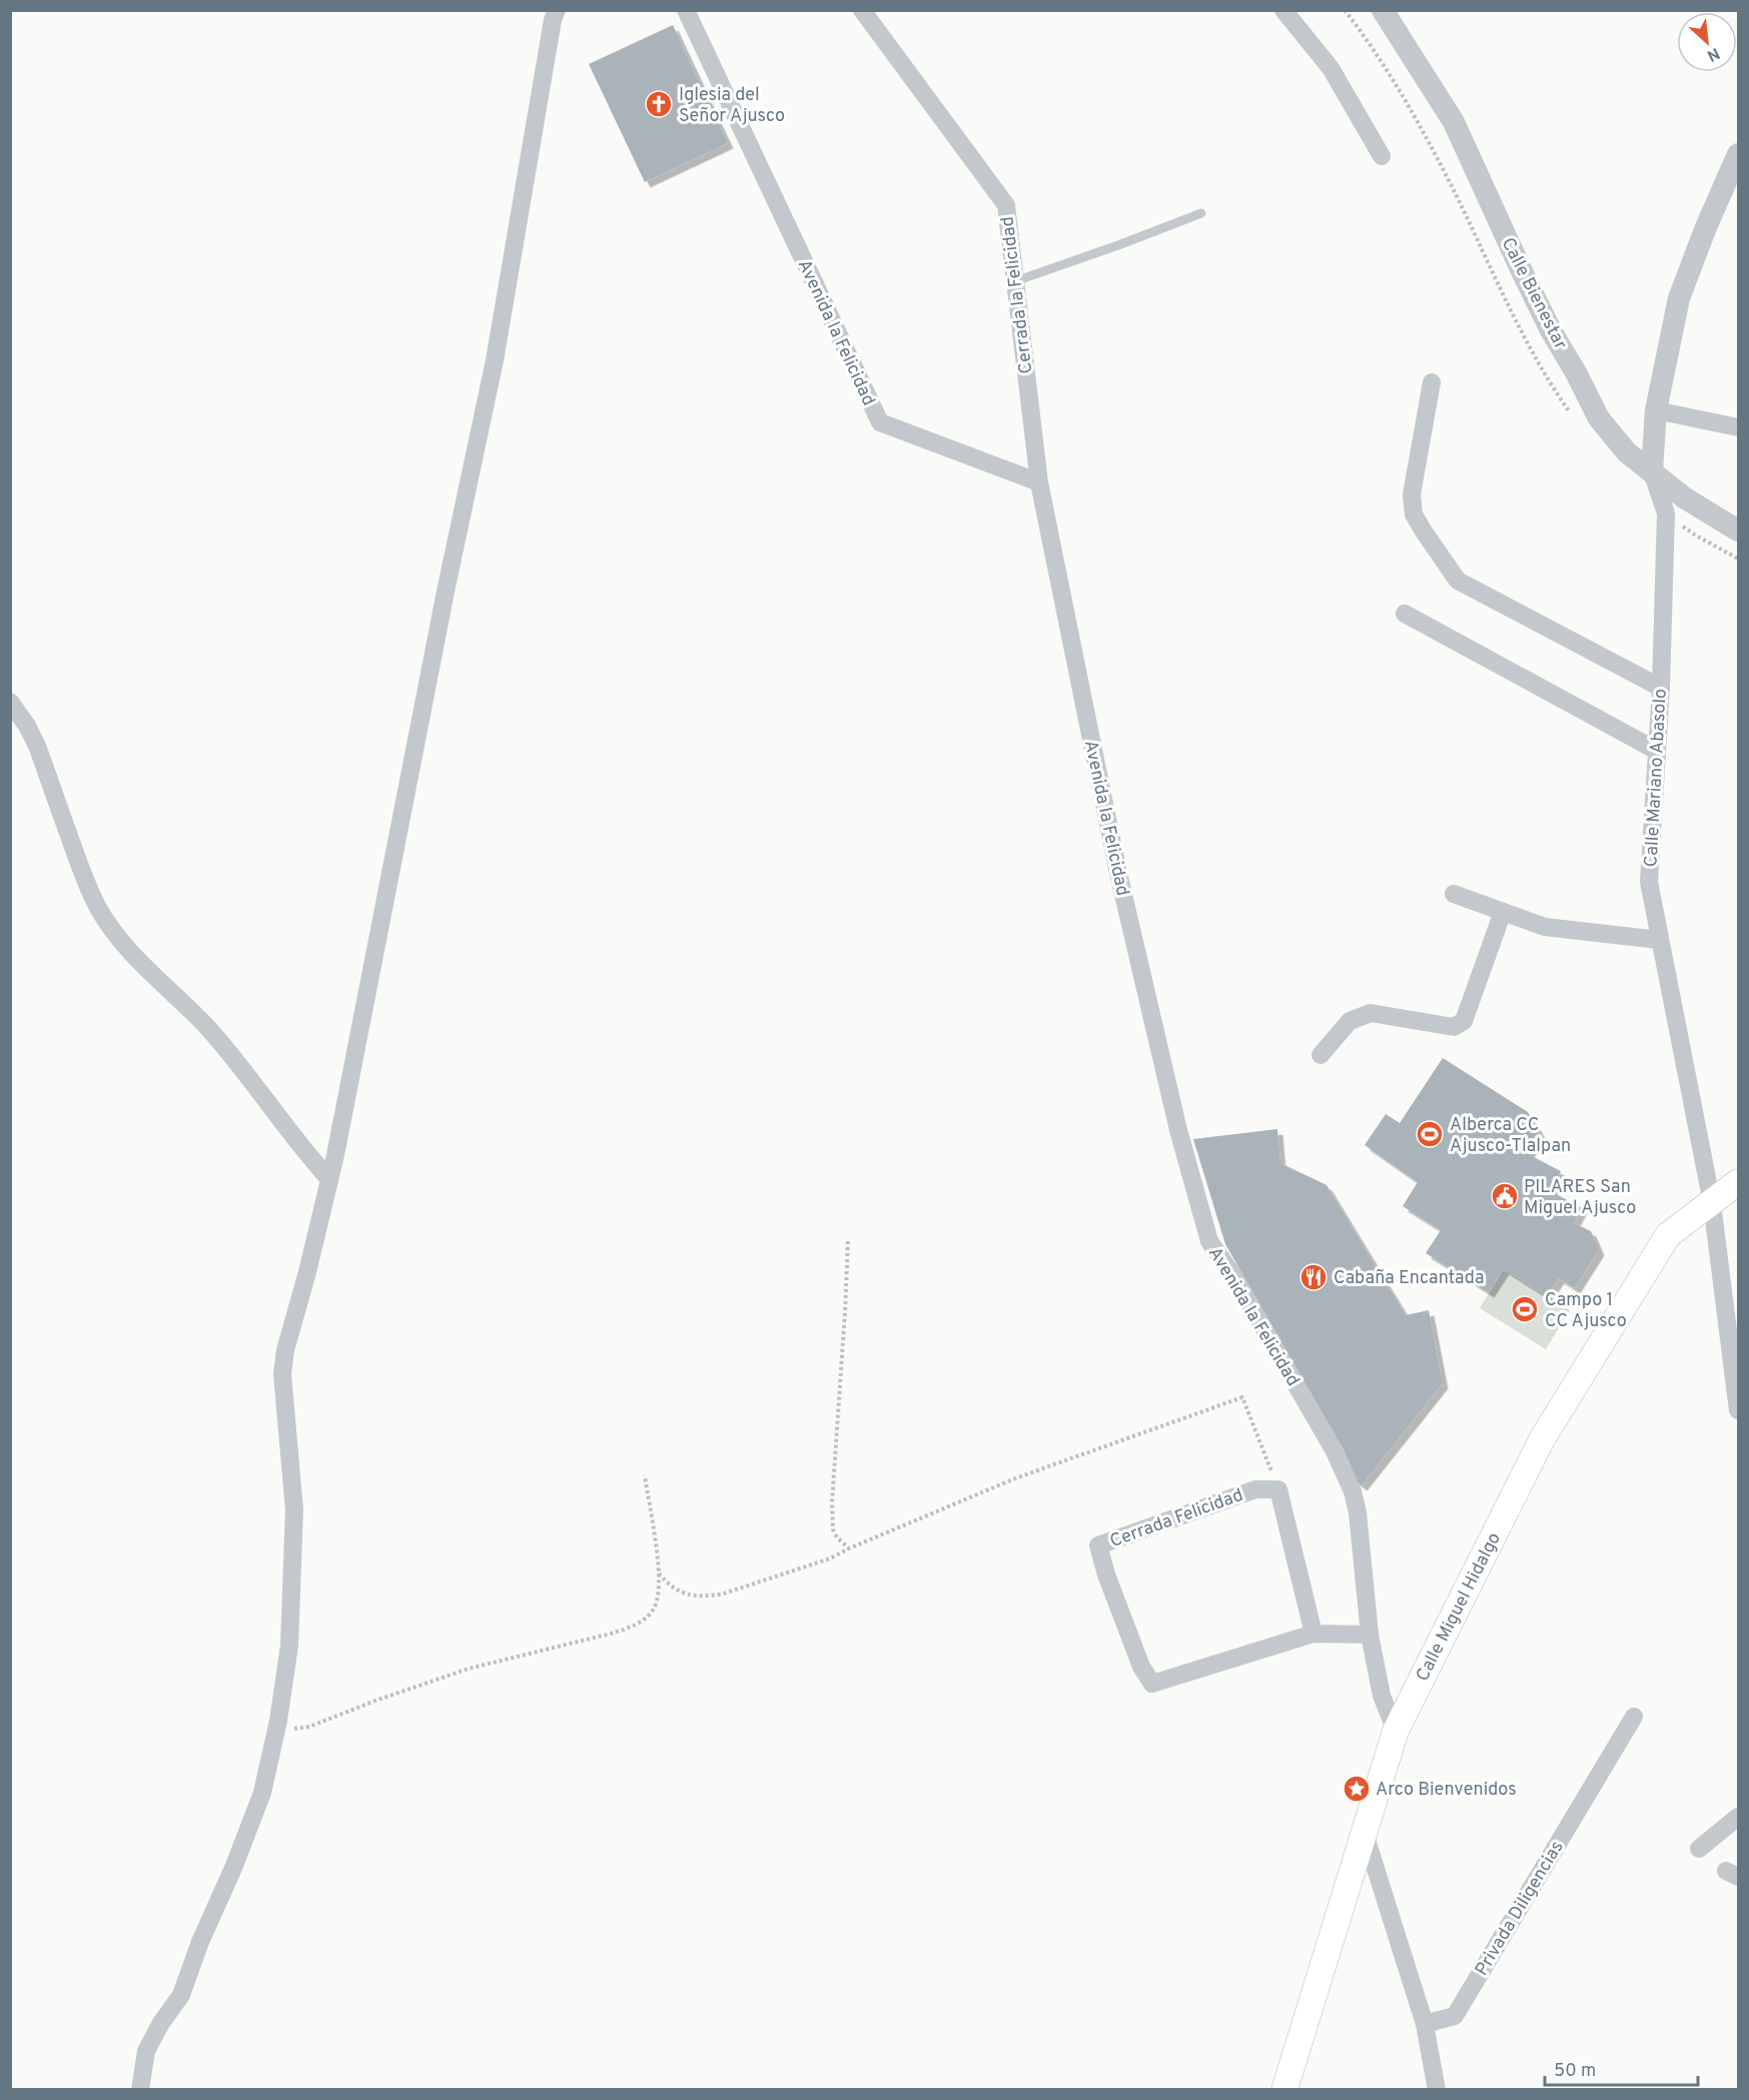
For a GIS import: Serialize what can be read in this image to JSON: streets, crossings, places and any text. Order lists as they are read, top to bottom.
{
  "streets": {
    "main road": ["Calle Miguel Hidalgo"],
    "street": [
      "Calle Bienestar",
      "Cerrada la Felicidad",
      "Avenida la Felicidad",
      "Calle Mariano Abasolo",
      "Cerrada Felicidad",
      "Privada Diligencias"
    ]
  },
  "crossings": [
    ["Calle Bienestar", "Calle Mariano Abasolo"],
    ["Cerrada la Felicidad", "Avenida la Felicidad"],
    ["Avenida la Felicidad", "Cerrada Felicidad"],
    ["Avenida la Felicidad", "Calle Miguel Hidalgo"],
    ["Calle Mariano Abasolo", "Calle Miguel Hidalgo"]
  ],
  "places": {
    "church": ["Iglesia del Señor Ajusco"],
    "sports": ["Alberca CC Ajusco-Tlalpan", "Campo 1 CC Ajusco"],
    "public building": ["PILARES San Miguel Ajusco"],
    "restaurant": ["Cabaña Encantada"],
    "place": ["Arco Bienvenidos"]
  },
  "scale_bar": "50 m",
  "north": "bottom right"
}
